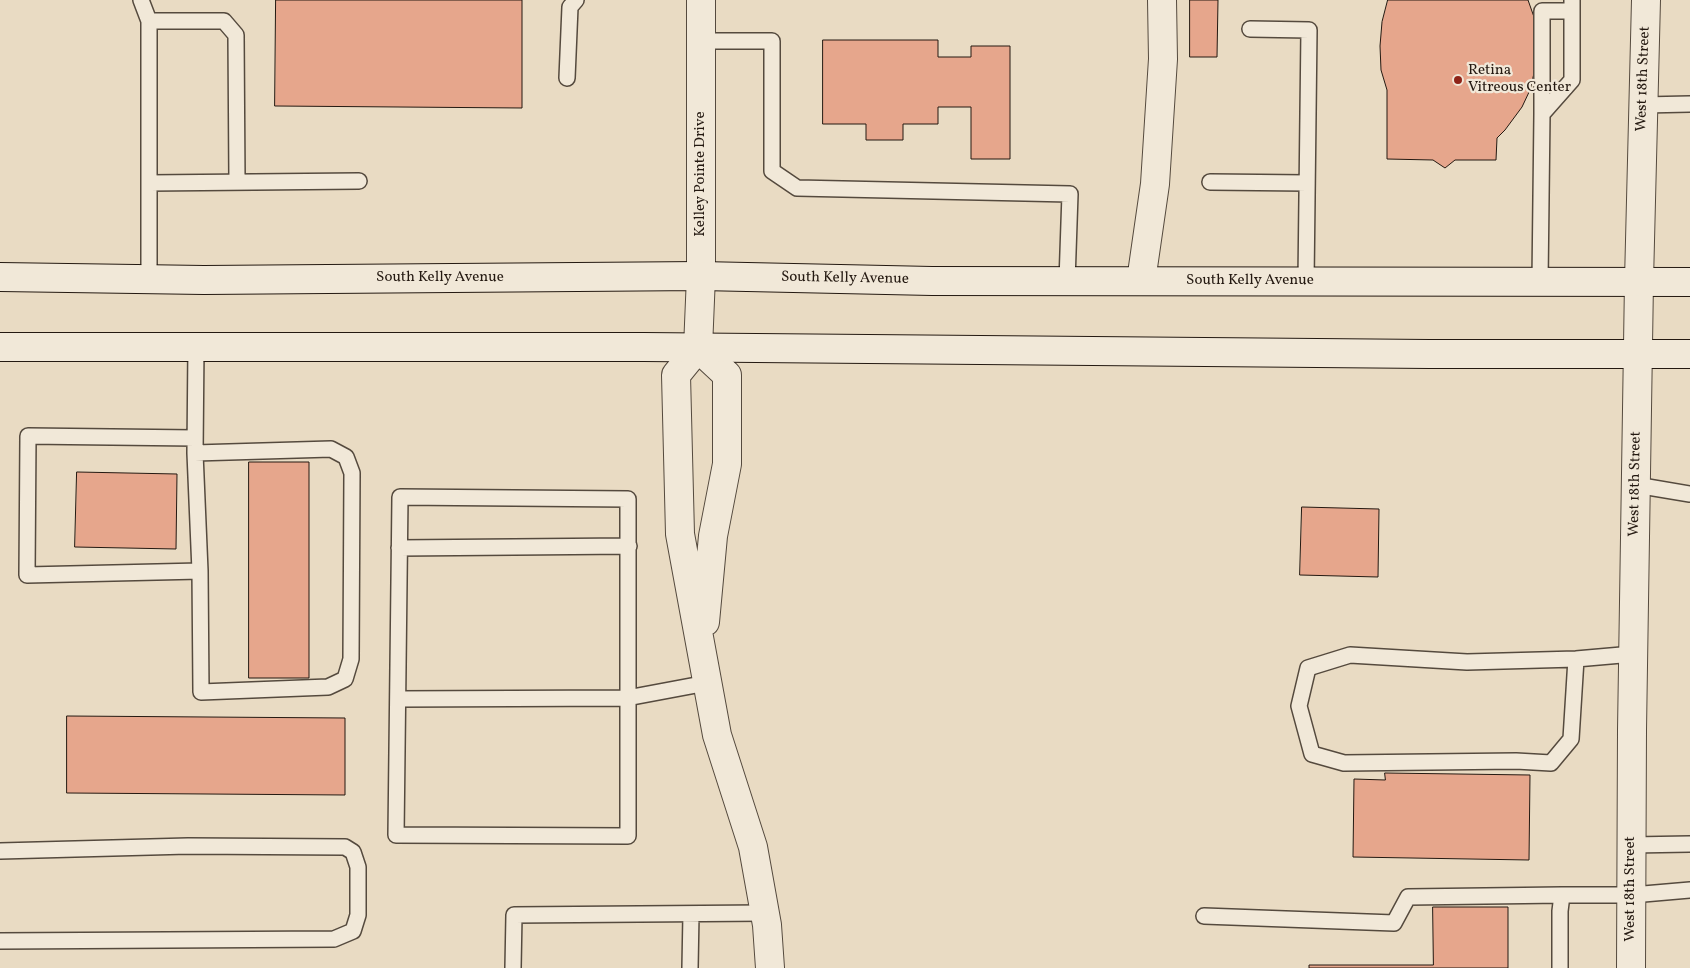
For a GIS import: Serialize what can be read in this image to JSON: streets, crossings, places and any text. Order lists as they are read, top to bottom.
{
  "streets": {
    "main road": ["West 18th Street", "Kelley Pointe Drive", "South Kelly Avenue"]
  },
  "crossings": [
    ["West 18th Street", "South Kelly Avenue"],
    ["Kelley Pointe Drive", "South Kelly Avenue"]
  ],
  "places": ["Retina Vitreous Center"]
}
